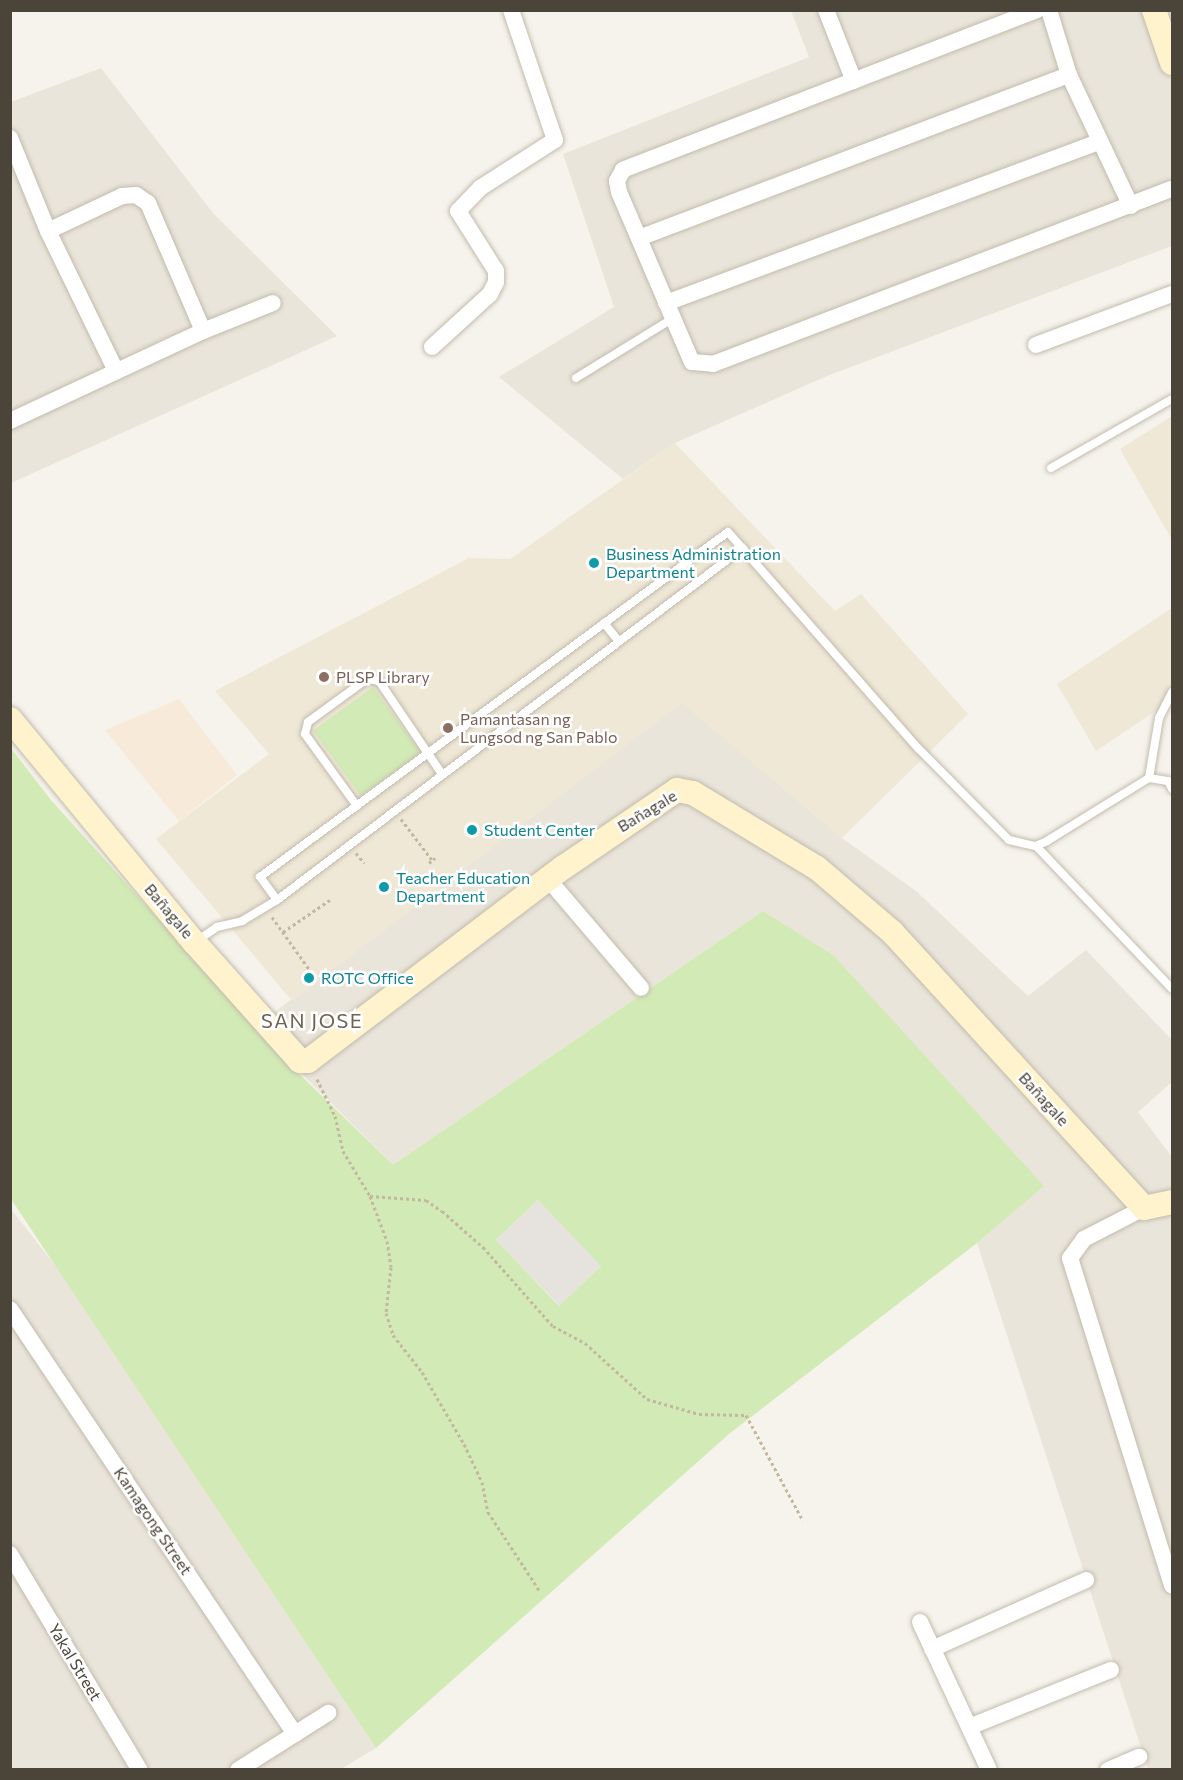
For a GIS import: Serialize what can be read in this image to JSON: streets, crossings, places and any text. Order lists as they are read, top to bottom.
{
  "streets": {
    "street": ["Bañagale", "Kamagong Street", "Yakal Street"]
  },
  "districts": ["SAN JOSE"],
  "places": [
    "Business Administration Department",
    "PLSP Library",
    "Pamantasan ng Lungsod ng San Pablo",
    "Student Center",
    "Teacher Education Department",
    "ROTC Office"
  ]
}
